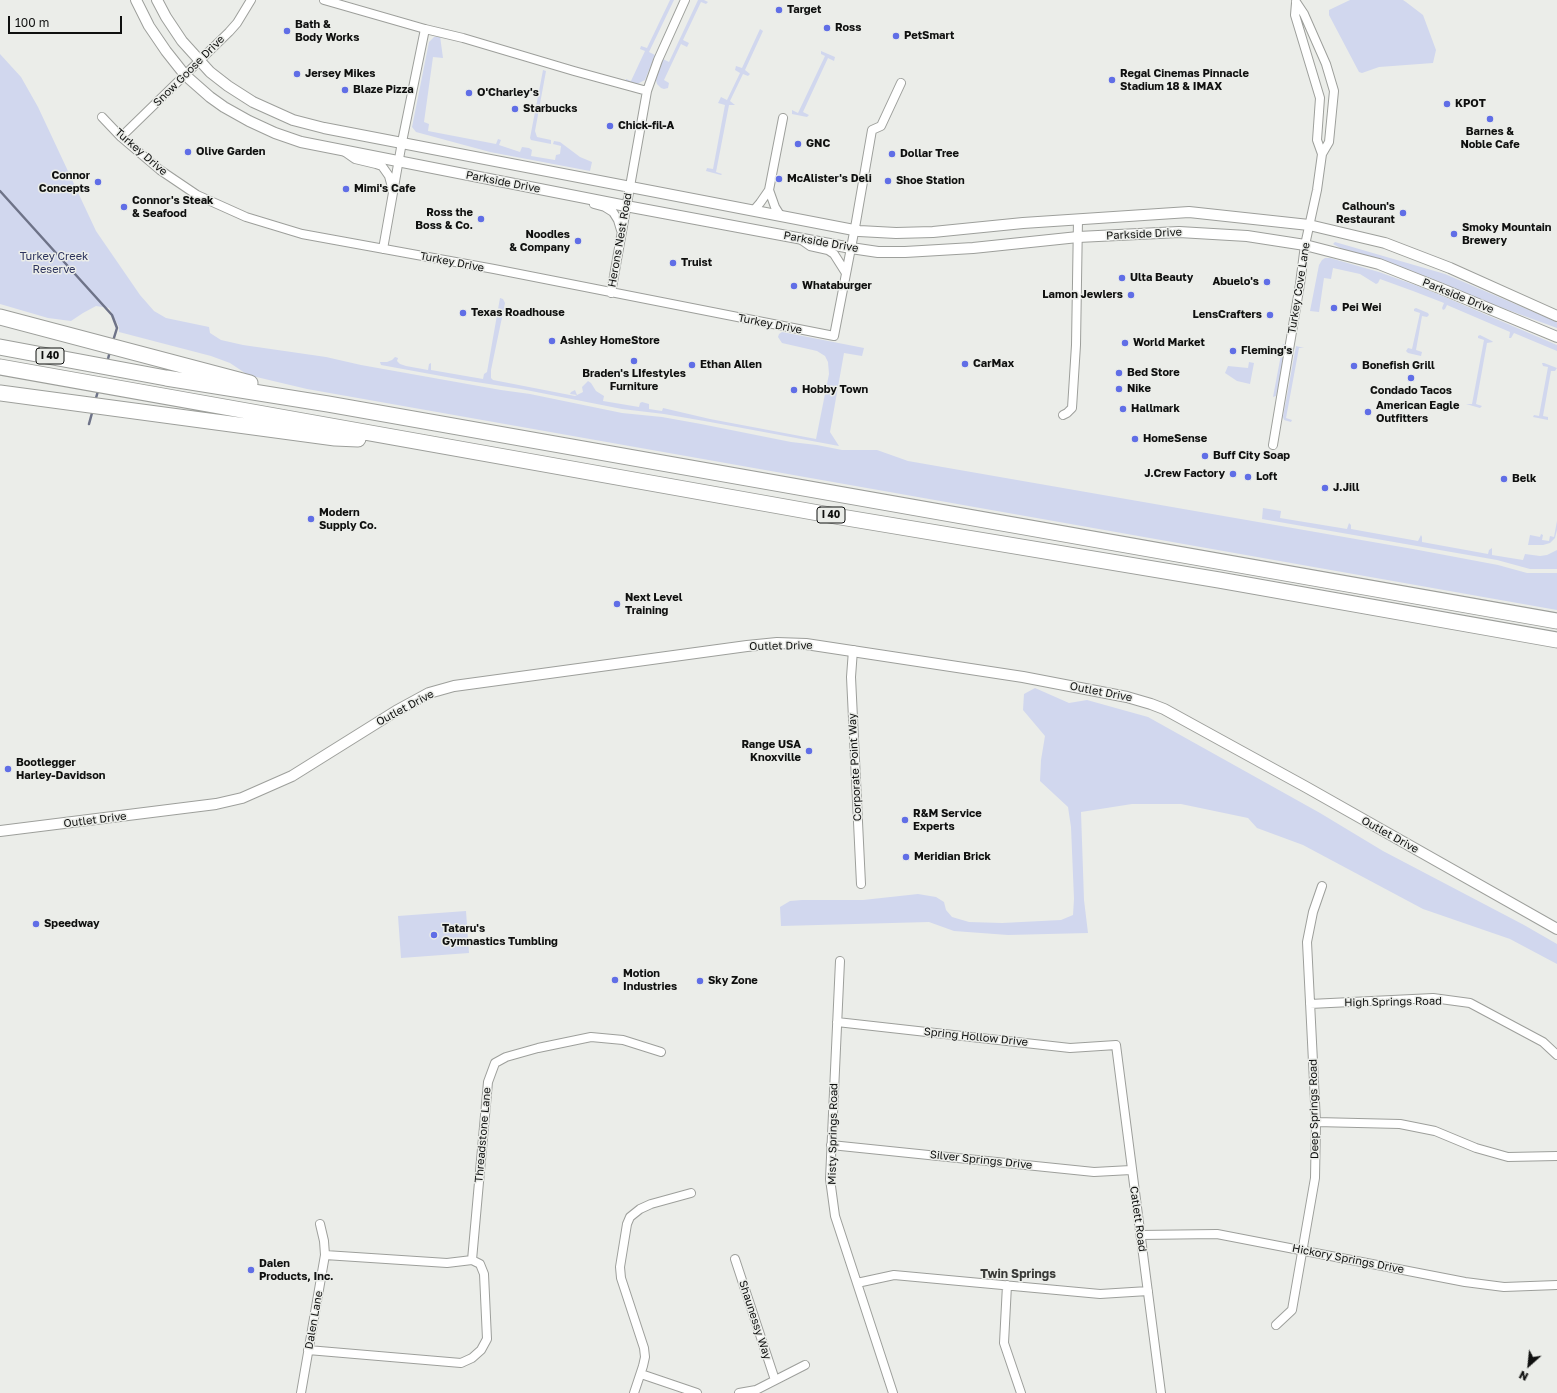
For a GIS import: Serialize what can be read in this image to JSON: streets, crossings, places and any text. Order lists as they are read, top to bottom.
{
  "streets": {
    "highway": ["I 40"],
    "street": [
      "Snow Goose Drive",
      "Turkey Drive",
      "Parkside Drive",
      "Herons Nest Road",
      "Turkey Cove Lane",
      "Outlet Drive",
      "Corporate Point Way",
      "High Springs Road",
      "Spring Hollow Drive",
      "Deep Springs Road",
      "Misty Springs Road",
      "Threadstone Lane",
      "Silver Springs Drive",
      "Catlett Road",
      "Hickory Springs Drive",
      "Dalen Lane",
      "Shaunessy Way"
    ]
  },
  "crossings": [
    ["Snow Goose Drive", "Turkey Drive"],
    ["Snow Goose Drive", "Parkside Drive"],
    ["Turkey Drive", "Herons Nest Road"],
    ["Parkside Drive", "Herons Nest Road"],
    ["Parkside Drive", "Turkey Cove Lane"],
    ["Outlet Drive", "Corporate Point Way"],
    ["High Springs Road", "Deep Springs Road"],
    ["Spring Hollow Drive", "Misty Springs Road"],
    ["Spring Hollow Drive", "Catlett Road"],
    ["Deep Springs Road", "Hickory Springs Drive"],
    ["Misty Springs Road", "Silver Springs Drive"],
    ["Silver Springs Drive", "Catlett Road"],
    ["Catlett Road", "Hickory Springs Drive"]
  ],
  "districts": ["Twin Springs"],
  "parks": ["Turkey Creek Reserve"],
  "places": [
    "Target",
    "Ross",
    "Bath & Body Works",
    "PetSmart",
    "Jersey Mikes",
    "Regal Cinemas Pinnacle Stadium 18 & IMAX",
    "Blaze Pizza",
    "O'Charley's",
    "KPOT",
    "Starbucks",
    "Barnes & Noble Cafe",
    "Chick-fil-A",
    "GNC",
    "Olive Garden",
    "Dollar Tree",
    "McAlister's Deli",
    "Shoe Station",
    "Connor Concepts",
    "Mimi's Cafe",
    "Connor's Steak & Seafood",
    "Calhoun's Restaurant",
    "Ross the Boss & Co.",
    "Smoky Mountain Brewery",
    "Noodles & Company",
    "Truist",
    "Ulta Beauty",
    "Abuelo's",
    "Whataburger",
    "Lamon Jewlers",
    "Pei Wei",
    "Texas Roadhouse",
    "LensCrafters",
    "Ashley HomeStore",
    "World Market",
    "Fleming's",
    "Braden's LIfestyles Furniture",
    "CarMax",
    "Ethan Allen",
    "Bonefish Grill",
    "Bed Store",
    "Condado Tacos",
    "Nike",
    "Hobby Town",
    "Hallmark",
    "American Eagle Outfitters",
    "HomeSense",
    "Buff City Soap",
    "J.Crew Factory",
    "Loft",
    "Belk",
    "J.Jill",
    "Modern Supply Co.",
    "Next Level Training",
    "Range USA Knoxville",
    "Bootlegger Harley-Davidson",
    "R&M Service Experts",
    "Meridian Brick",
    "Speedway",
    "Tataru's Gymnastics Tumbling",
    "Motion Industries",
    "Sky Zone",
    "Dalen Products, Inc."
  ],
  "scale_bar": "100 m",
  "north": "bottom left"
}
